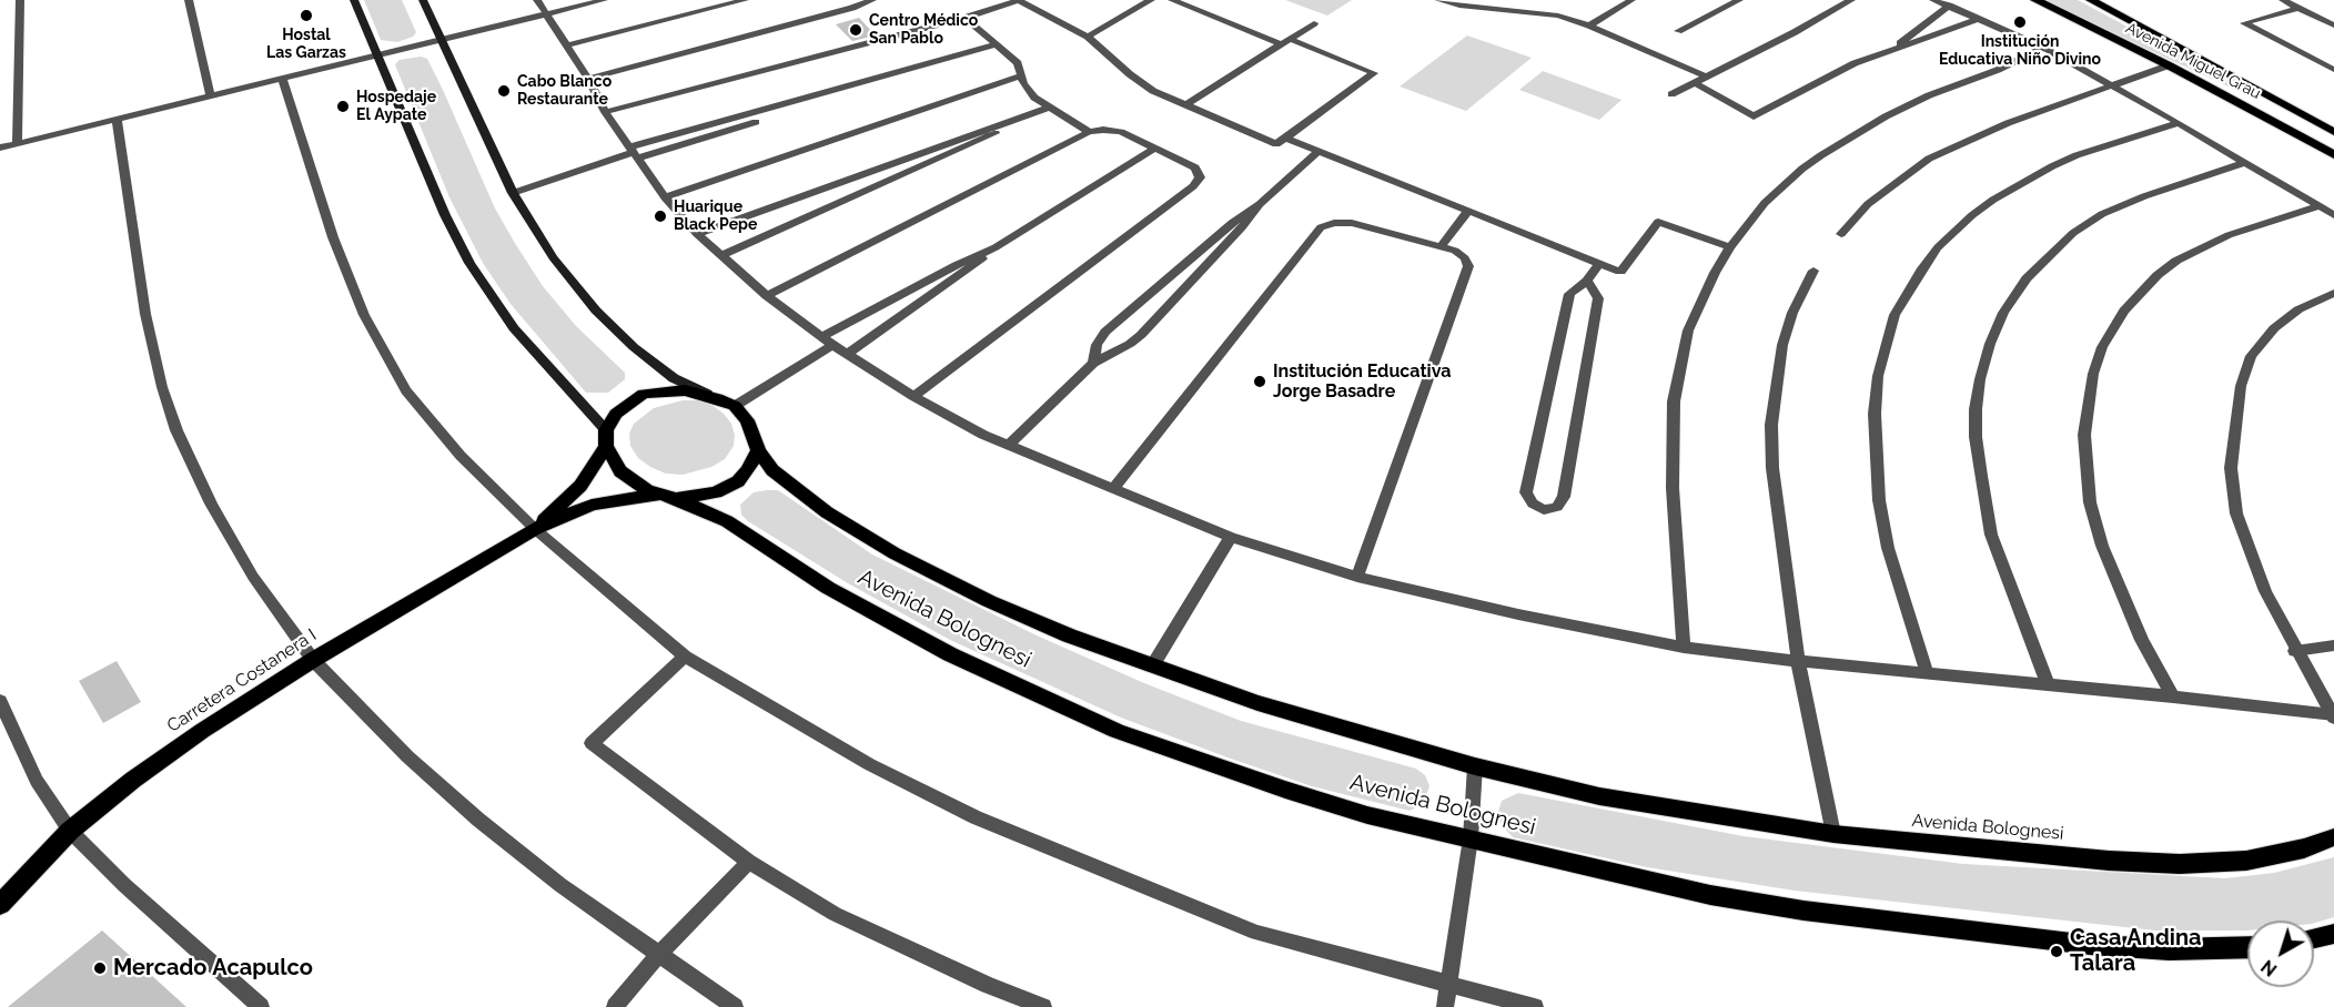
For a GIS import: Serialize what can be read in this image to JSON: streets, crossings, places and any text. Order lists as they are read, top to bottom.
{
  "streets": {
    "main road": ["Avenida Miguel Grau", "Avenida Bolognesi", "Carretera Costanera I"]
  },
  "crossings": [
    ["Avenida Bolognesi", "Carretera Costanera I"]
  ],
  "places": [
    "Hostal Las Garzas",
    "Institución Educativa Niño Divino",
    "Centro Médico San Pablo",
    "Cabo Blanco Restaurante",
    "Hospedaje El Aypate",
    "Huarique Black Pepe",
    "Institución Educativa Jorge Basadre",
    "Casa Andina Talara",
    "Mercado Acapulco"
  ],
  "north": "bottom left"
}
